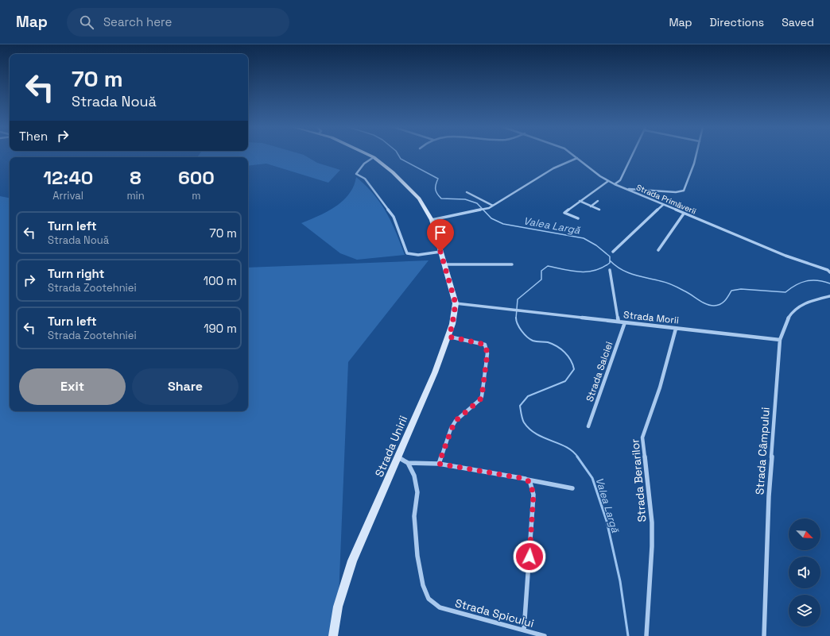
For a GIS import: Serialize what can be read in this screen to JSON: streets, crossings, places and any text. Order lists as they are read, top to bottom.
{
  "streets": {
    "main road": ["Strada Unirii"],
    "street": [
      "Strada Primăverii",
      "Strada Morii",
      "Strada Salciei",
      "Strada Câmpului",
      "Strada Berarilor",
      "Strada Spicului"
    ]
  },
  "crossings": [
    ["Strada Morii", "Strada Salciei"],
    ["Strada Morii", "Strada Unirii"],
    ["Strada Morii", "Strada Câmpului"],
    ["Strada Morii", "Strada Berarilor"]
  ],
  "water": ["Valea Largă"],
  "north": "bottom right",
  "page": {
    "header": "Map",
    "search": "Search here",
    "nav": ["Map", "Directions", "Saved"],
    "turn": ["70 m", "Strada Nouă"],
    "then": "Then",
    "eta": [
      "12:40",
      "Arrival",
      "8",
      "min",
      "600",
      "m"
    ],
    "list": [
      {
        "name": "Turn left",
        "note": "Strada Nouă",
        "value": "70 m"
      },
      {
        "name": "Turn right",
        "note": "Strada Zootehniei",
        "value": "100 m"
      },
      {
        "name": "Turn left",
        "note": "Strada Zootehniei",
        "value": "190 m"
      }
    ],
    "buttons": ["Exit", "Share"]
  }
}
